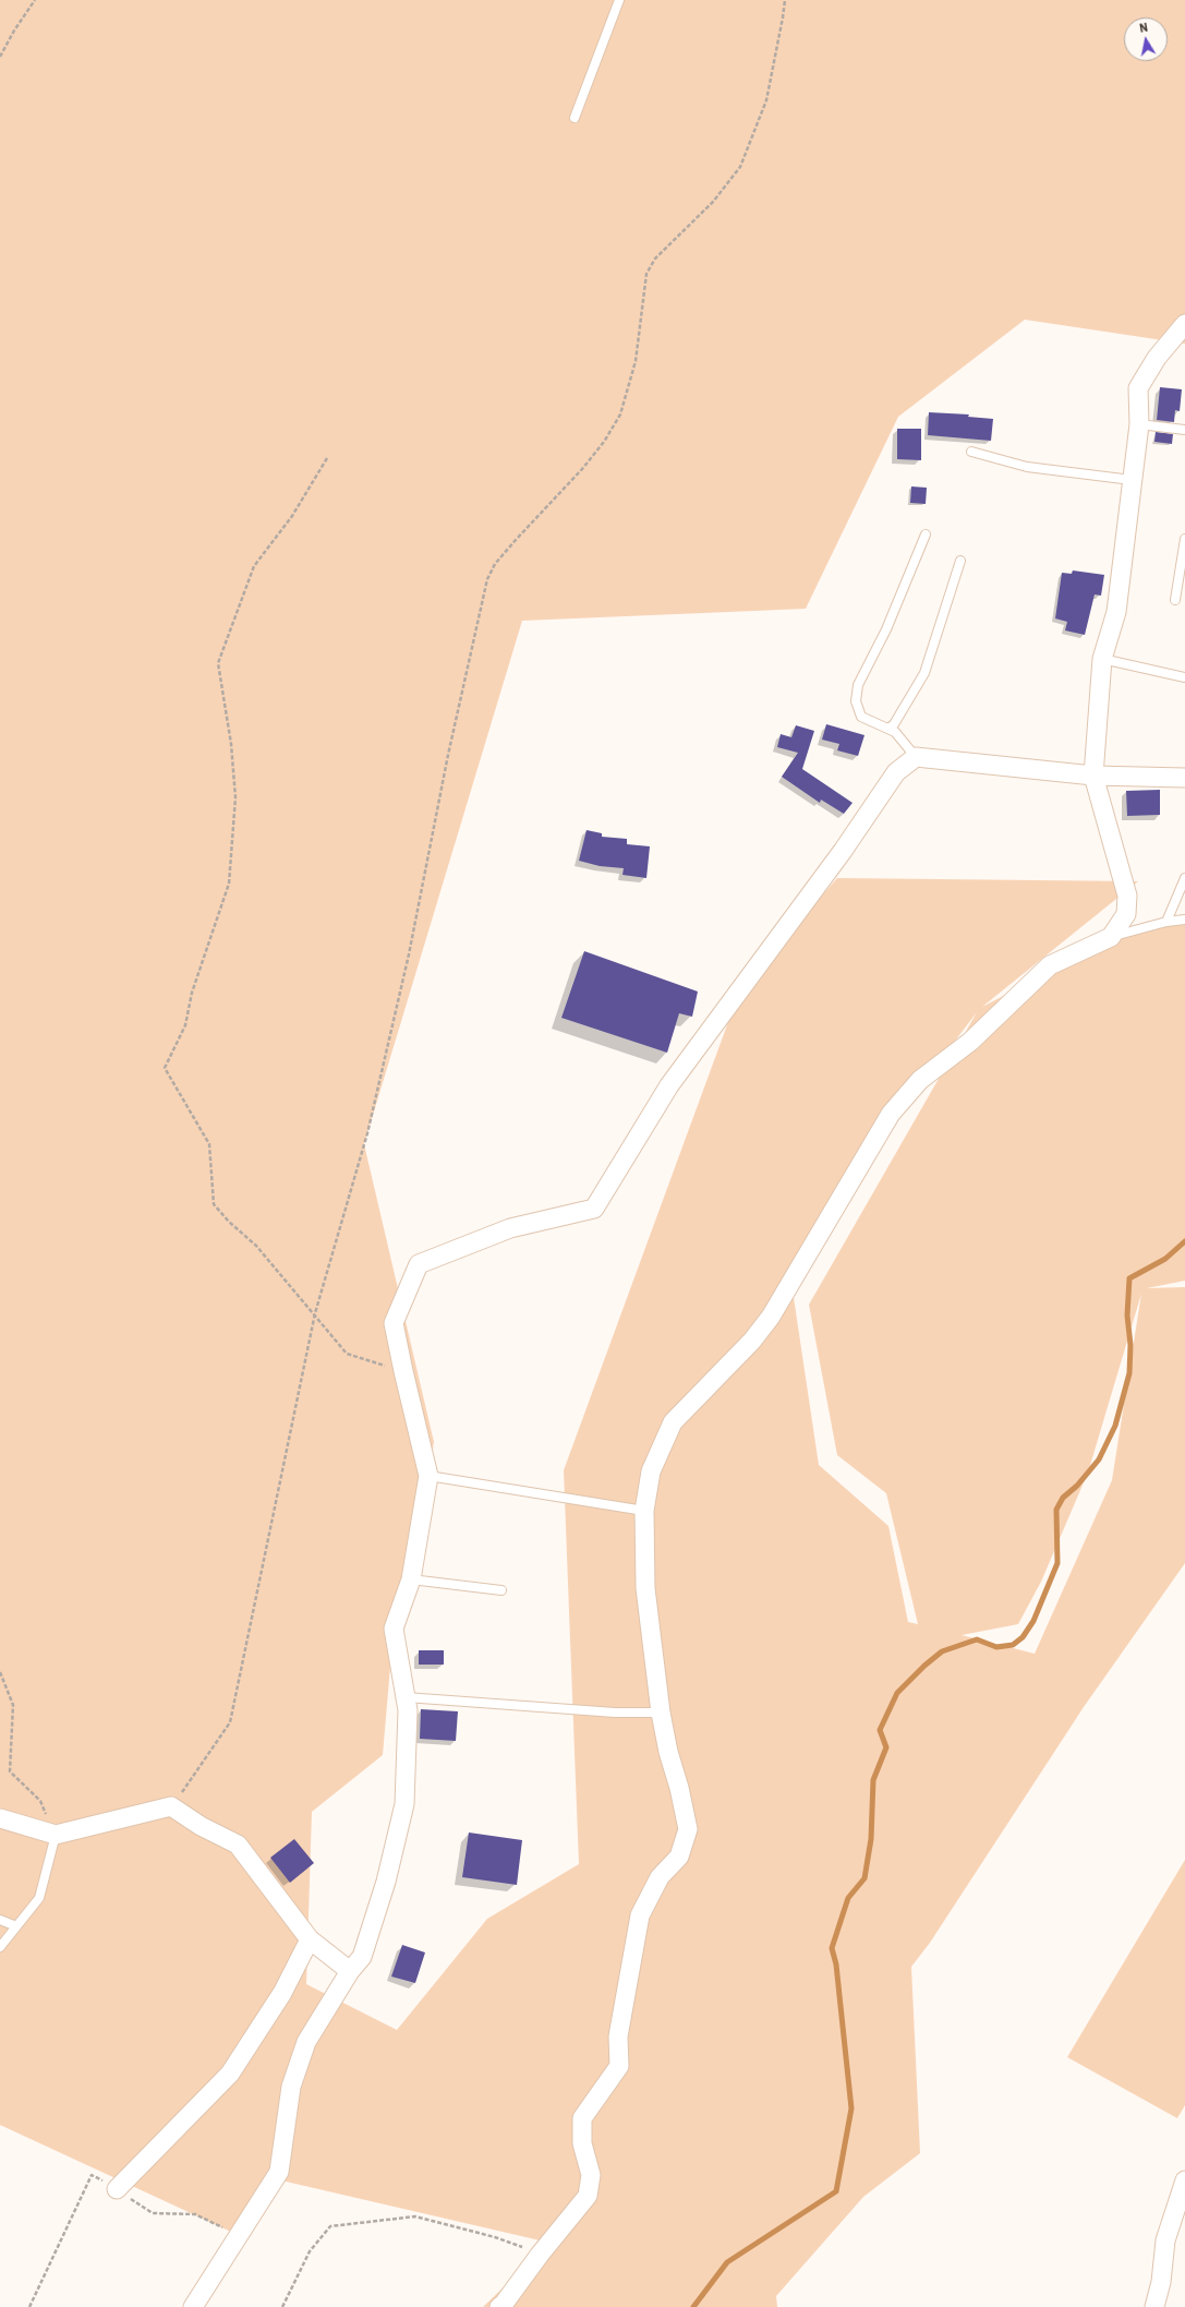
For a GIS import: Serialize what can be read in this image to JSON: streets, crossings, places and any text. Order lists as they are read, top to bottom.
{
  "north": "top"
}
